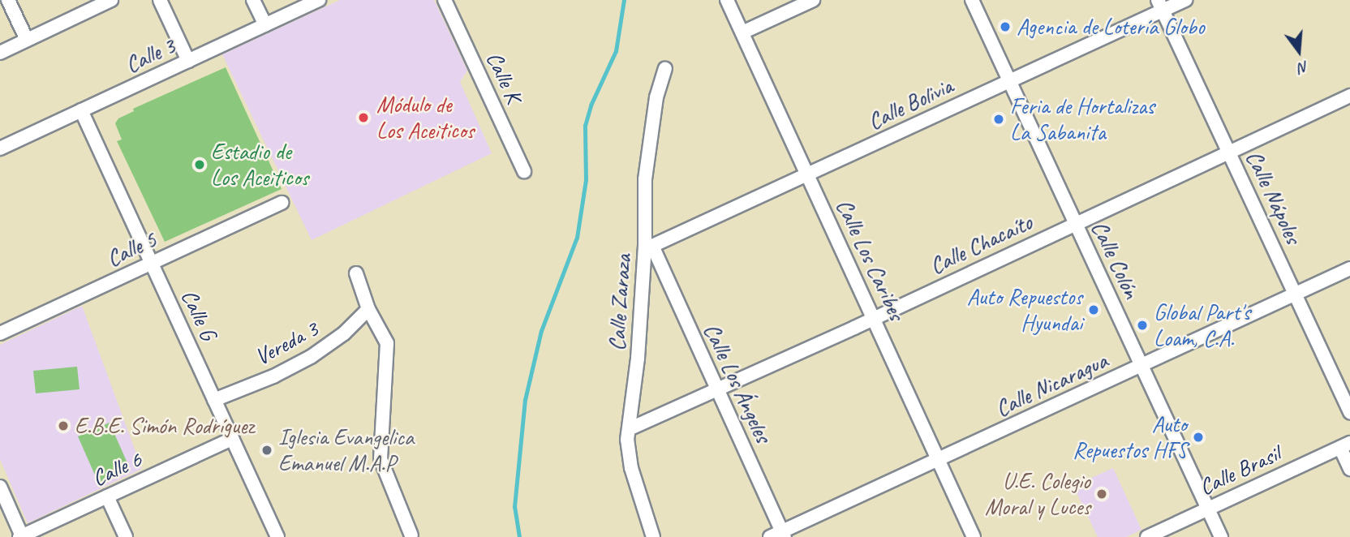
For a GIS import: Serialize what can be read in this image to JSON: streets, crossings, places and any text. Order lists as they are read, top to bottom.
{
  "streets": {
    "street": [
      "Calle 3",
      "Calle K",
      "Calle Bolivia",
      "Calle Nápoles",
      "Calle Chacaíto",
      "Calle 5",
      "Calle Los Caribes",
      "Calle Colón",
      "Calle Zaraza",
      "Calle G",
      "Vereda 3",
      "Calle Los Ángeles",
      "Calle Nicaragua",
      "Calle 6",
      "Calle Brasil"
    ]
  },
  "crossings": [
    ["Calle 3", "Calle G"],
    ["Calle Bolivia", "Calle Nápoles"],
    ["Calle Bolivia", "Calle Los Caribes"],
    ["Calle Bolivia", "Calle Colón"],
    ["Calle Bolivia", "Calle Zaraza"],
    ["Calle Bolivia", "Calle Los Ángeles"],
    ["Calle Nápoles", "Calle Chacaíto"],
    ["Calle Nápoles", "Calle Nicaragua"],
    ["Calle Chacaíto", "Calle Los Caribes"],
    ["Calle Chacaíto", "Calle Colón"],
    ["Calle Chacaíto", "Calle Zaraza"],
    ["Calle Chacaíto", "Calle Los Ángeles"],
    ["Calle 5", "Calle G"],
    ["Calle Los Caribes", "Calle Nicaragua"],
    ["Calle Colón", "Calle Nicaragua"],
    ["Calle Colón", "Calle Brasil"],
    ["Calle Zaraza", "Calle Los Ángeles"],
    ["Calle G", "Vereda 3"],
    ["Calle G", "Calle 6"],
    ["Calle Los Ángeles", "Calle Nicaragua"]
  ],
  "places": [
    "Agencia de Lotería Globo",
    "Módulo de Los Aceiticos",
    "Feria de Hortalizas La Sabanita",
    "Estadio de Los Aceiticos",
    "Auto Repuestos Hyundai",
    "Global Part's Loam, C.A.",
    "E.B.E. Simón Rodríguez",
    "Auto Repuestos HFS",
    "Iglesia Evangelica Emanuel M.A.P",
    "U.E. Colegio Moral y Luces"
  ],
  "north": "bottom"
}
